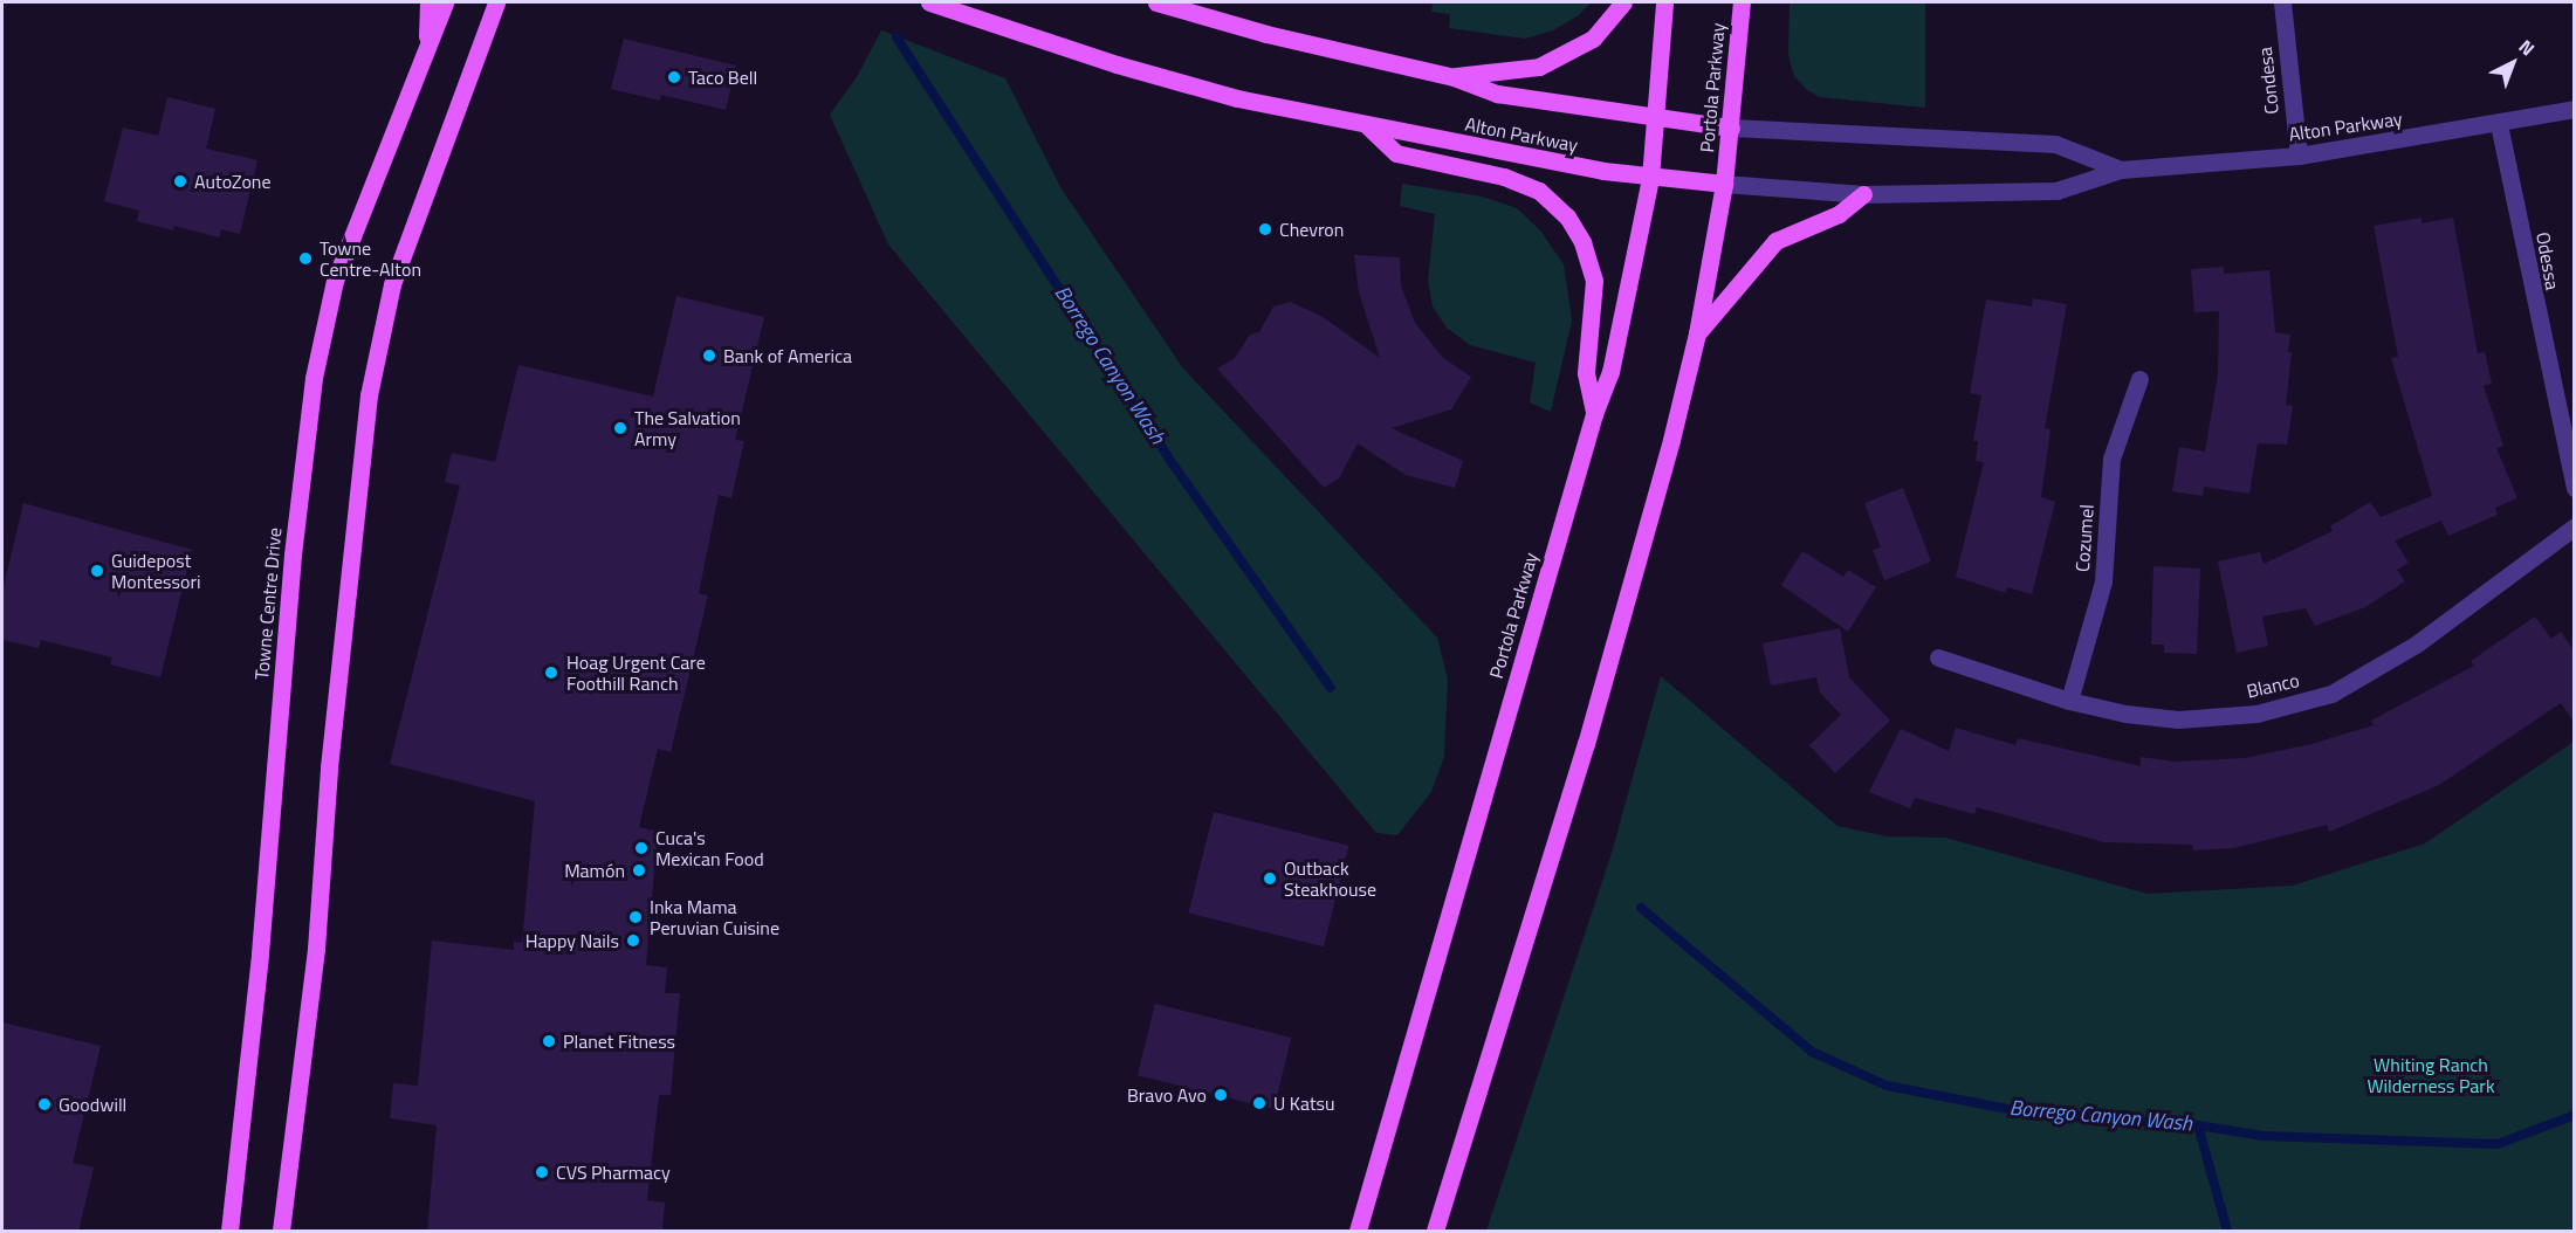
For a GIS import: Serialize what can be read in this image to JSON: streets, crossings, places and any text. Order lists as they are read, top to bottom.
{
  "streets": {
    "main road": ["Portola Parkway", "Alton Parkway", "Towne Centre Drive"],
    "street": [
      "Condesa",
      "Odessa",
      "Cozumel",
      "Blanco"
    ]
  },
  "crossings": [
    ["Condesa", "Alton Parkway"],
    ["Portola Parkway", "Alton Parkway"],
    ["Alton Parkway", "Odessa"],
    ["Cozumel", "Blanco"]
  ],
  "water": ["Borrego Canyon Wash"],
  "parks": ["Whiting Ranch Wilderness Park"],
  "places": [
    "Taco Bell",
    "AutoZone",
    "Chevron",
    "Towne Centre-Alton",
    "Bank of America",
    "The Salvation Army",
    "Guidepost Montessori",
    "Hoag Urgent Care Foothill Ranch",
    "Cuca's Mexican Food",
    "Mamón",
    "Outback Steakhouse",
    "Inka Mama Peruvian Cuisine",
    "Happy Nails",
    "Planet Fitness",
    "Bravo Avo",
    "U Katsu",
    "Goodwill",
    "CVS Pharmacy"
  ],
  "north": "top right"
}
